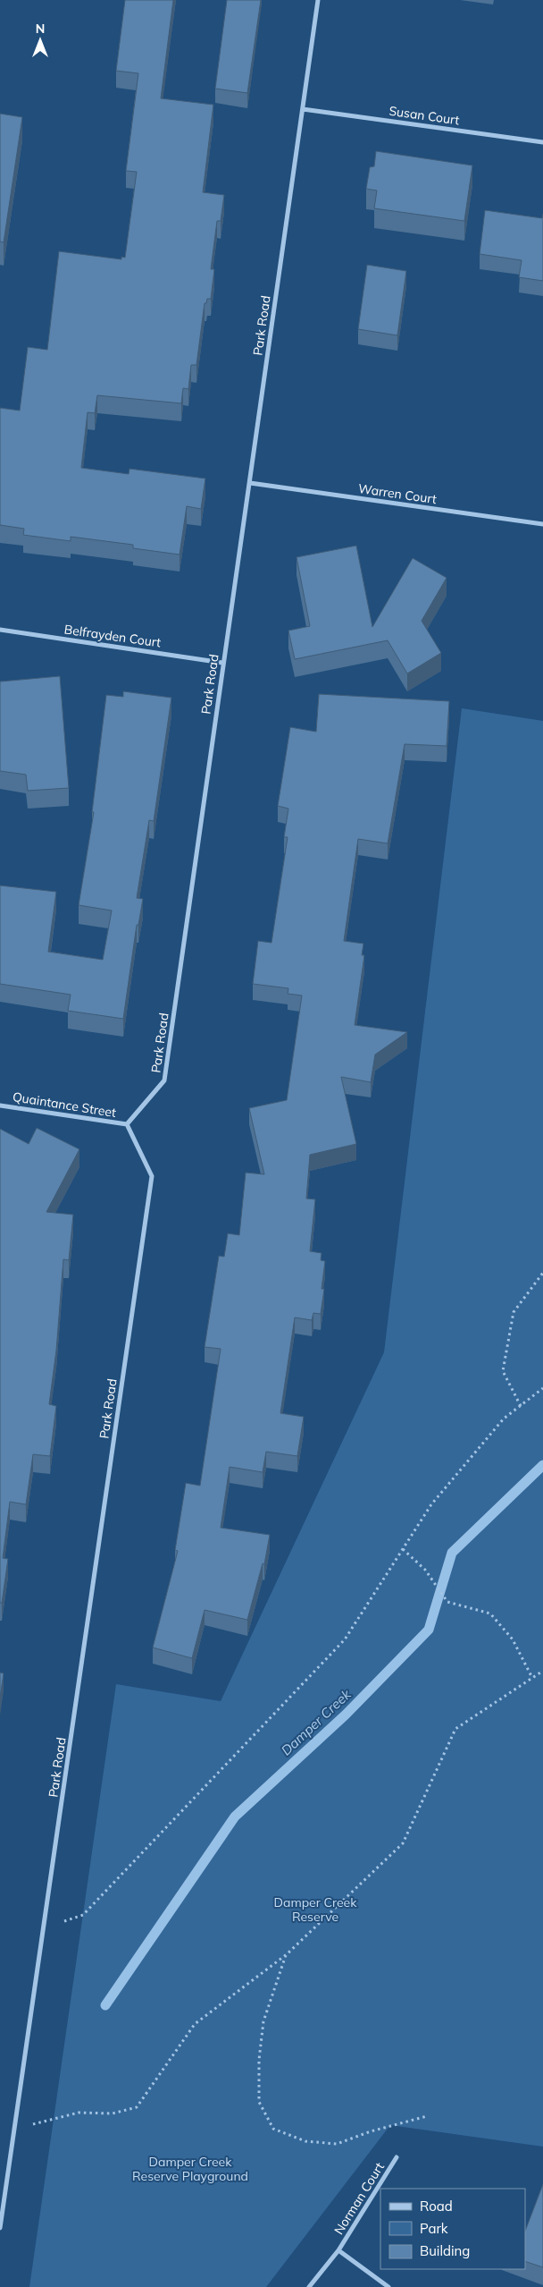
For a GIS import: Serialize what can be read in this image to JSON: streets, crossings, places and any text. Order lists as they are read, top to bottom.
{
  "streets": {
    "street": [
      "Susan Court",
      "Park Road",
      "Warren Court",
      "Belfrayden Court",
      "Quaintance Street",
      "Norman Court"
    ]
  },
  "crossings": [
    ["Susan Court", "Park Road"],
    ["Park Road", "Warren Court"],
    ["Park Road", "Belfrayden Court"],
    ["Park Road", "Quaintance Street"]
  ],
  "water": ["Damper Creek"],
  "parks": ["Damper Creek Reserve", "Damper Creek Reserve Playground"],
  "legend": ["Road", "Park", "Building"],
  "north": "top"
}
